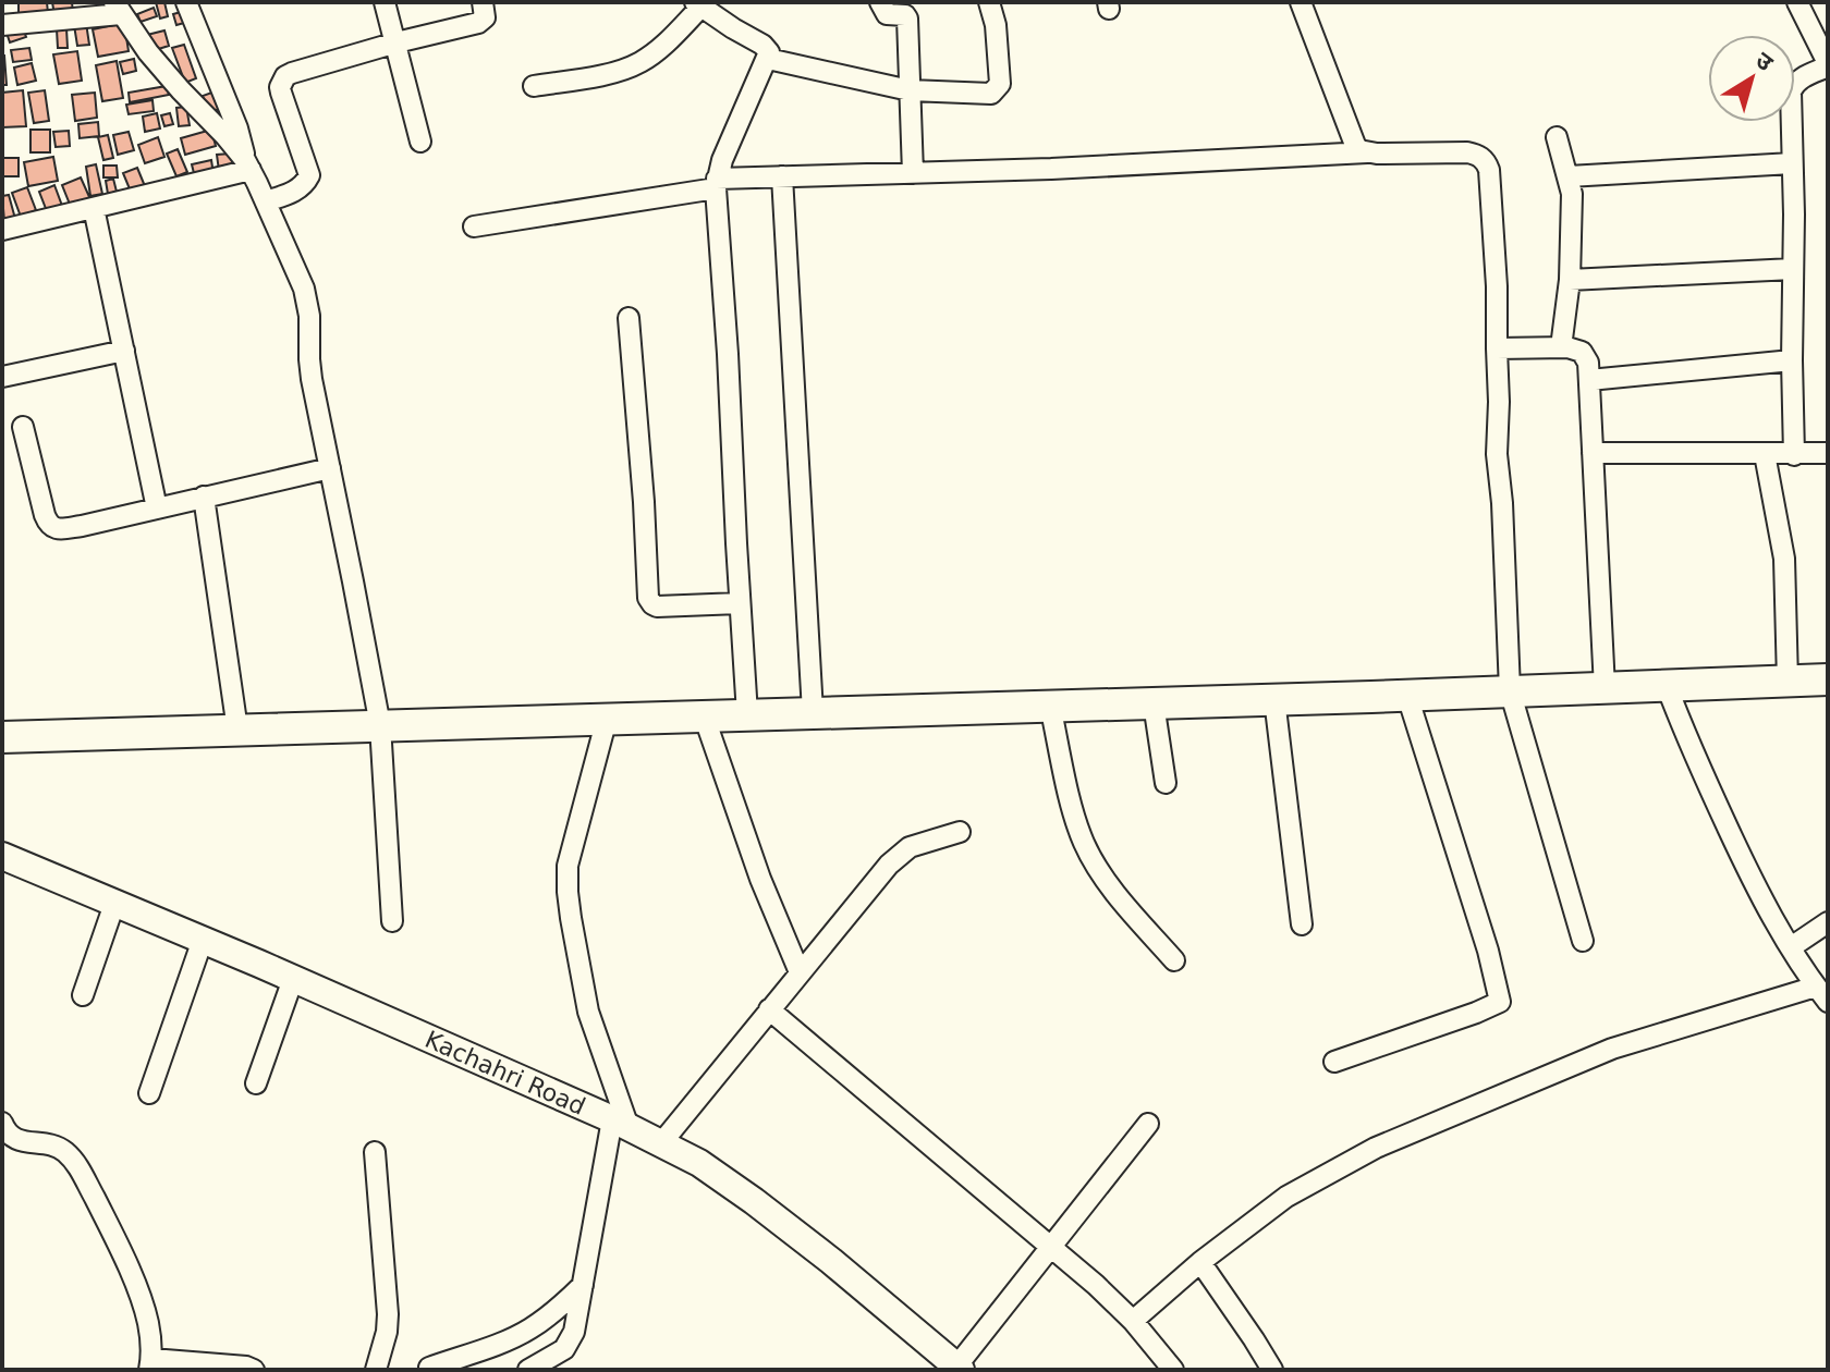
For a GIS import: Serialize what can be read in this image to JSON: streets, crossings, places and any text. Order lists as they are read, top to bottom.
{
  "streets": {
    "main road": ["Kachahri Road"]
  },
  "north": "top right"
}
